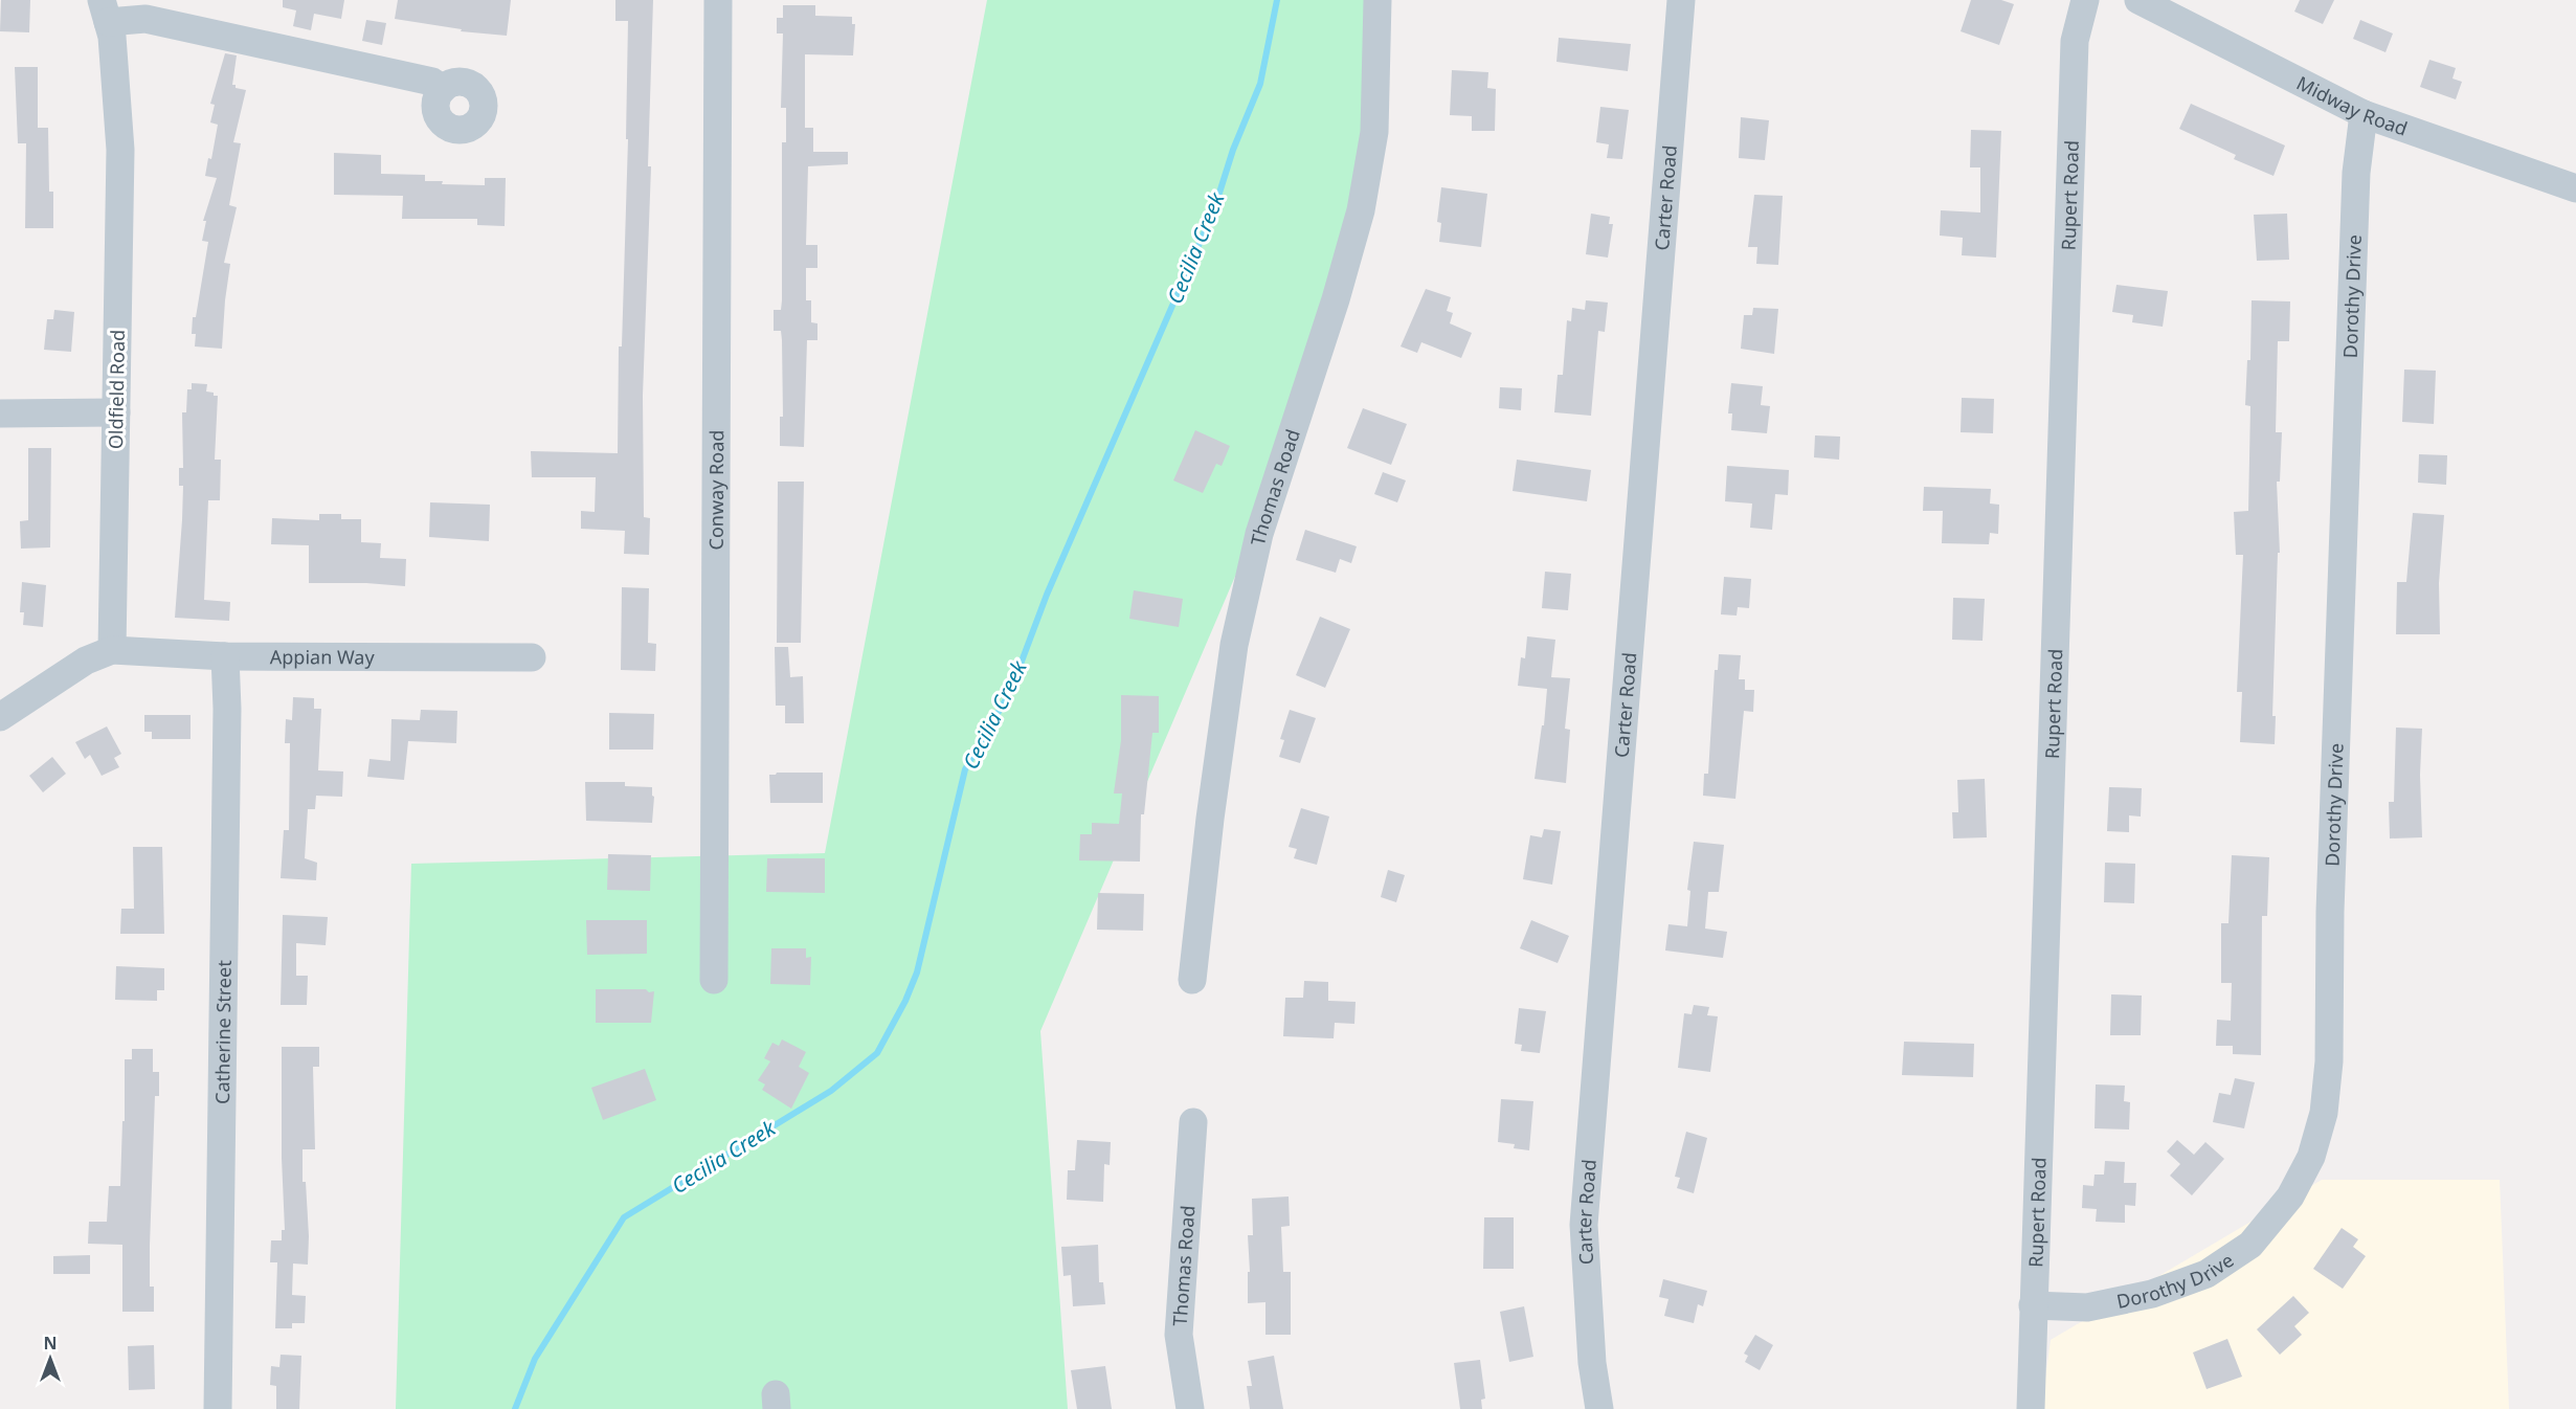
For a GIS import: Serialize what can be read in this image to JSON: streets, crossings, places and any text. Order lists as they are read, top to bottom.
{
  "streets": {
    "street": [
      "Midway Road",
      "Rupert Road",
      "Carter Road",
      "Dorothy Drive",
      "Oldfield Road",
      "Thomas Road",
      "Conway Road",
      "Appian Way",
      "Catherine Street"
    ]
  },
  "crossings": [
    ["Midway Road", "Dorothy Drive"],
    ["Rupert Road", "Dorothy Drive"],
    ["Oldfield Road", "Appian Way"],
    ["Appian Way", "Catherine Street"]
  ],
  "water": ["Cecilia Creek"],
  "north": "top"
}
